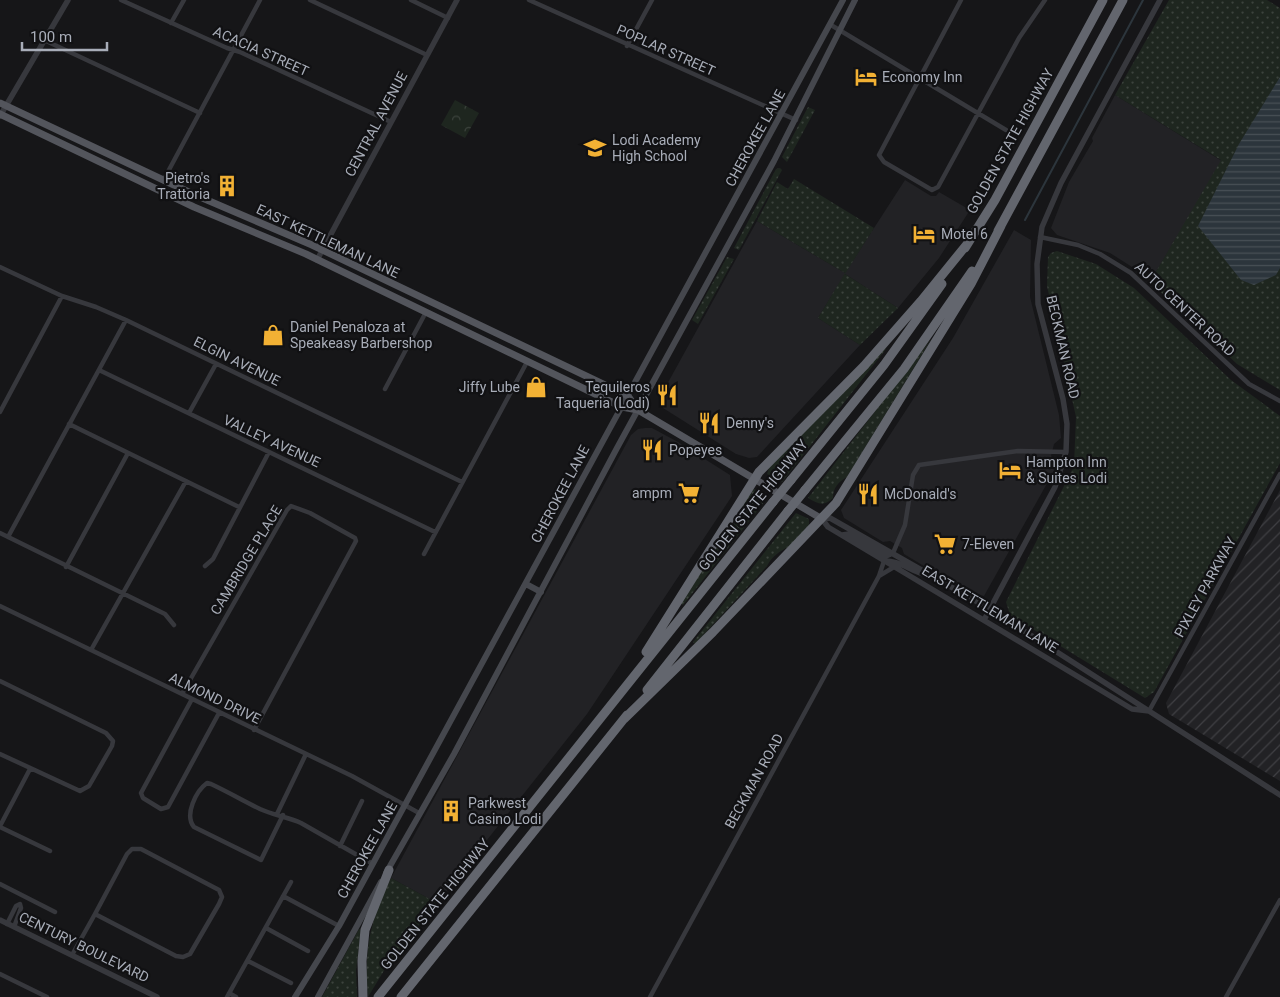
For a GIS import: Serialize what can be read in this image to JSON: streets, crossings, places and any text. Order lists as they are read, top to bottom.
{
  "streets": {
    "highway": ["GOLDEN STATE HIGHWAY"],
    "main road": ["CHEROKEE LANE", "EAST KETTLEMAN LANE"],
    "street": [
      "POPLAR STREET",
      "ACACIA STREET",
      "CENTRAL AVENUE",
      "AUTO CENTER ROAD",
      "BECKMAN ROAD",
      "ELGIN AVENUE",
      "VALLEY AVENUE",
      "CAMBRIDGE PLACE",
      "PIXLEY PARKWAY",
      "ALMOND DRIVE",
      "CENTURY BOULEVARD"
    ]
  },
  "crossings": [
    ["POPLAR STREET", "CHEROKEE LANE"],
    ["ACACIA STREET", "CENTRAL AVENUE"],
    ["CENTRAL AVENUE", "EAST KETTLEMAN LANE"],
    ["CHEROKEE LANE", "EAST KETTLEMAN LANE"],
    ["CHEROKEE LANE", "ALMOND DRIVE"],
    ["EAST KETTLEMAN LANE", "BECKMAN ROAD"],
    ["EAST KETTLEMAN LANE", "PIXLEY PARKWAY"],
    ["AUTO CENTER ROAD", "BECKMAN ROAD"],
    ["CAMBRIDGE PLACE", "ALMOND DRIVE"]
  ],
  "places": {
    "hotel": ["Economy Inn", "Motel 6", "Hampton Inn & Suites Lodi"],
    "school or university": ["Lodi Academy High School"],
    "building": ["Pietro's Trattoria", "Parkwest Casino Lodi"],
    "shop": ["Daniel Penaloza at Speakeasy Barbershop", "Jiffy Lube"],
    "restaurant": [
      "Tequileros Taqueria (Lodi)",
      "Denny's",
      "Popeyes",
      "McDonald's"
    ],
    "supermarket": ["ampm", "7-Eleven"]
  },
  "scale_bar": "100 m"
}
